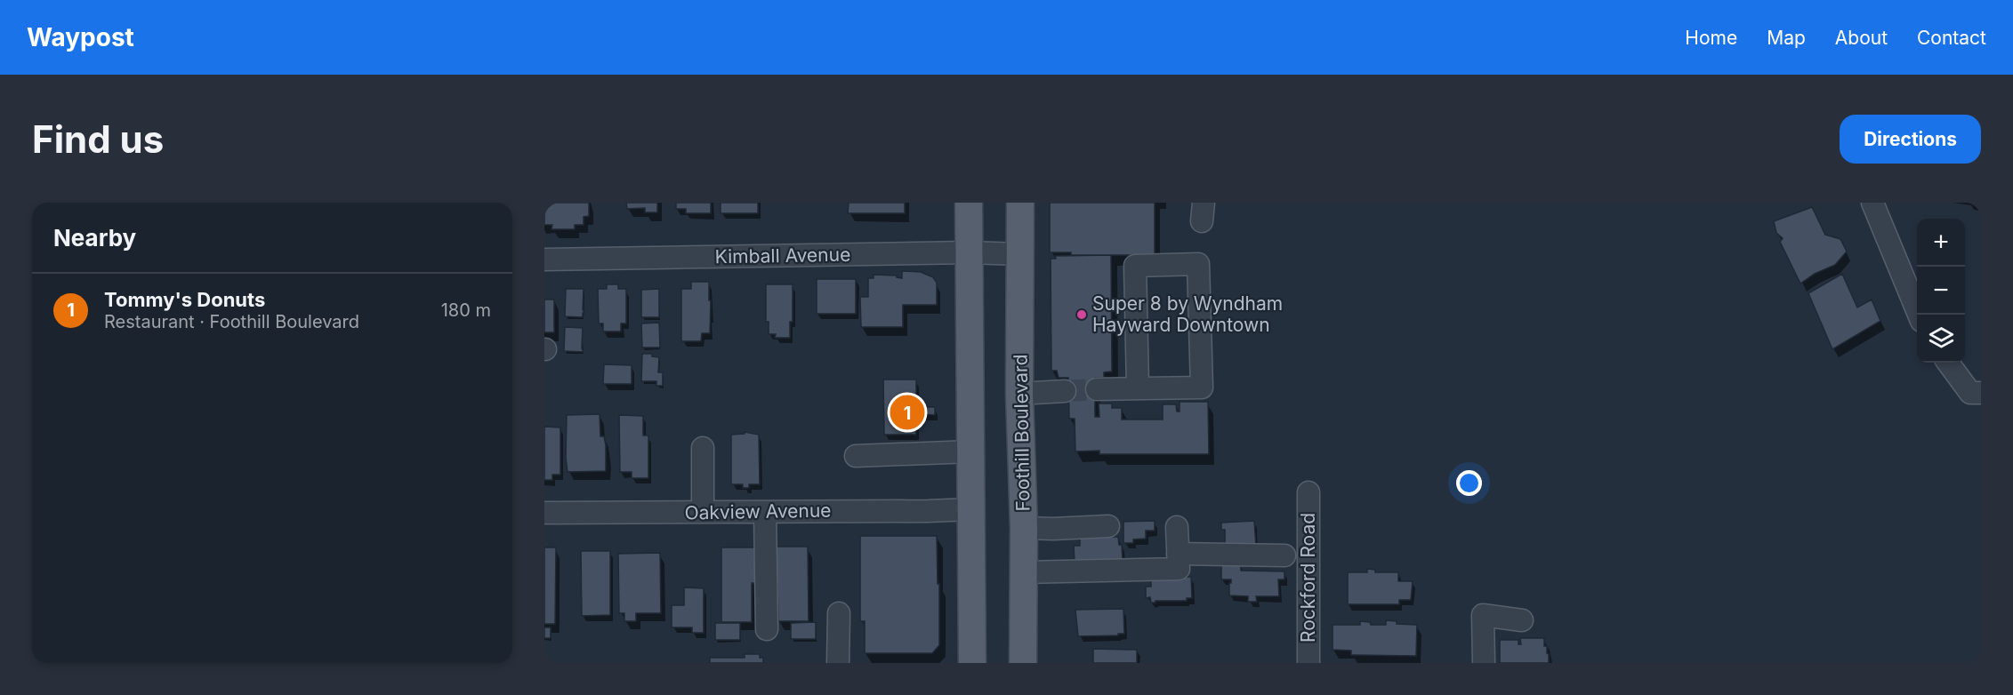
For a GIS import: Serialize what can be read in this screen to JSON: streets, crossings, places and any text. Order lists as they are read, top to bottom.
{
  "streets": {
    "main road": ["Foothill Boulevard"],
    "street": ["Kimball Avenue", "Oakview Avenue", "Rockford Road"]
  },
  "crossings": [
    ["Kimball Avenue", "Foothill Boulevard"]
  ],
  "places": ["Super 8 by Wyndham Hayward Downtown"],
  "page": {
    "header": "Waypost",
    "nav": [
      "Home",
      "Map",
      "About",
      "Contact"
    ],
    "buttons": "Directions",
    "title": "Find us",
    "heading": "Nearby",
    "map_buttons": ["+", "−"],
    "list": [
      {
        "mark": "1",
        "name": "Tommy's Donuts",
        "note": "Restaurant · Foothill Boulevard",
        "value": "180 m"
      }
    ],
    "pins": "1"
  }
}
